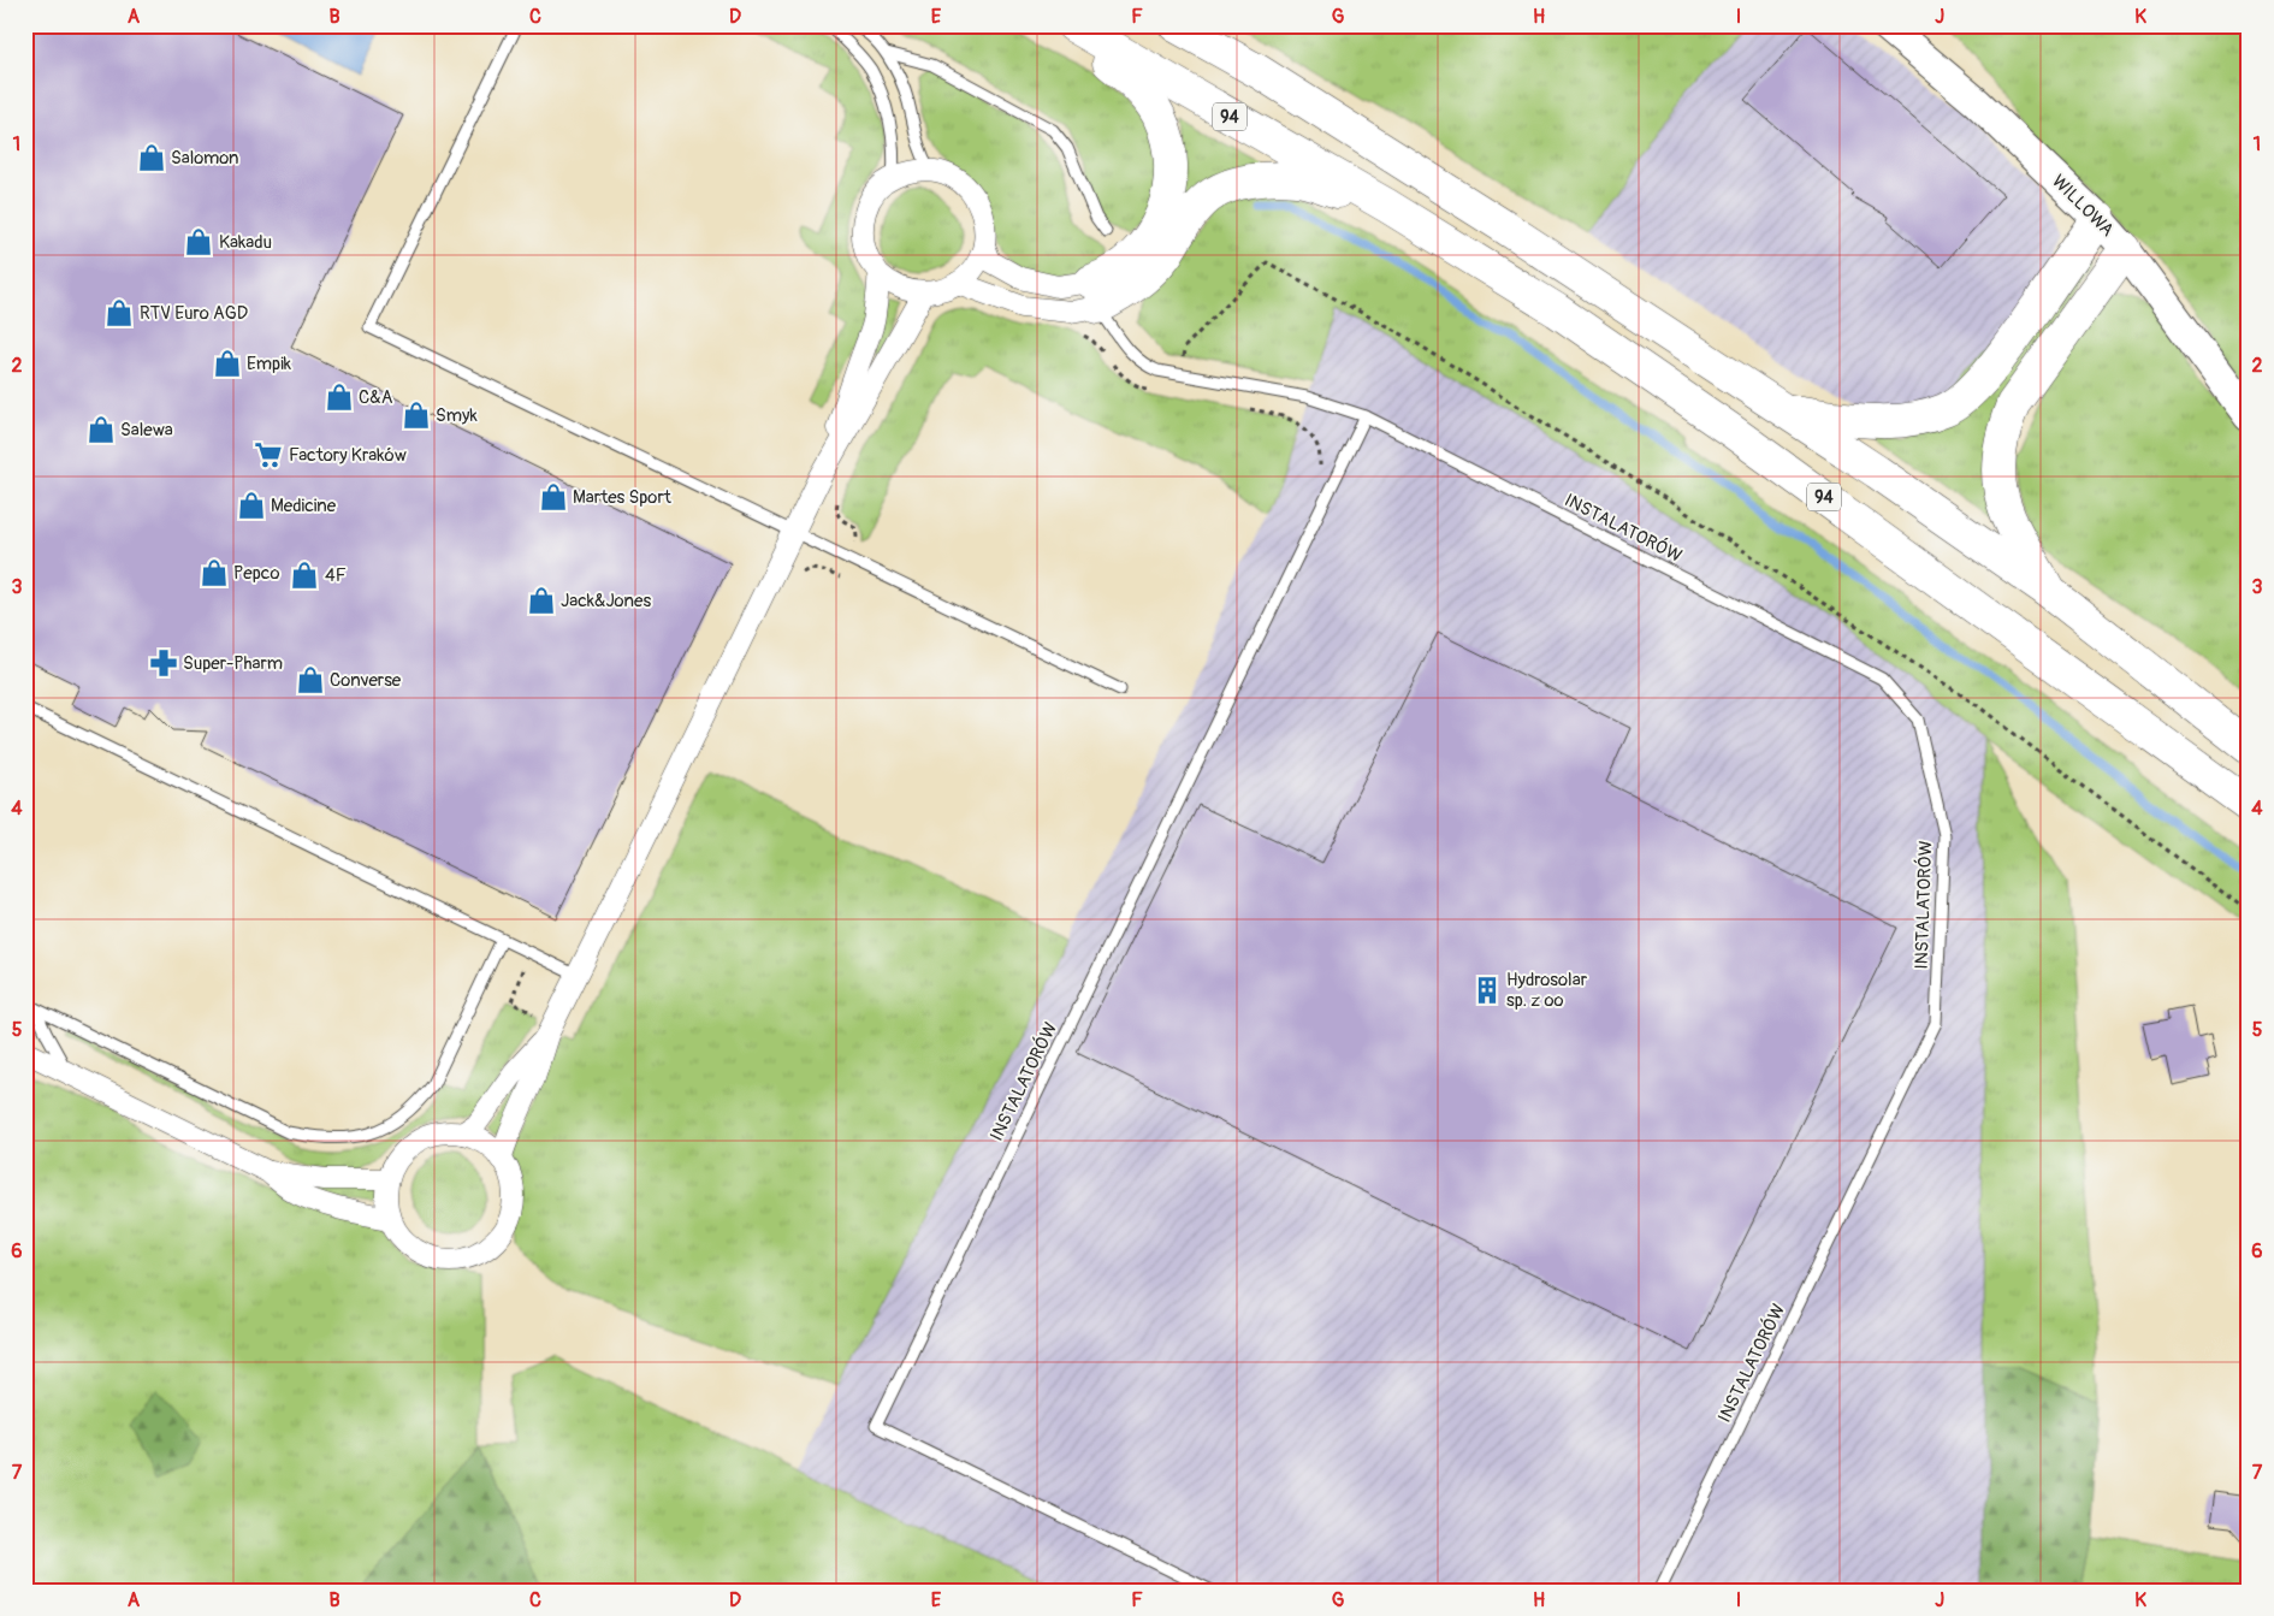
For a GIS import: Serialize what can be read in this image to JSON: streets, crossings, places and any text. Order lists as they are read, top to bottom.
{
  "streets": {
    "highway": ["94"],
    "street": ["WILLOWA"],
    "lane": ["INSTALATORÓW"]
  },
  "places": {
    "shop": [
      "Salomon",
      "Kakadu",
      "RTV Euro AGD",
      "Empik",
      "C&A",
      "Smyk",
      "Salewa",
      "Martes Sport",
      "Medicine",
      "Pepco",
      "4F",
      "Jack&Jones",
      "Converse"
    ],
    "supermarket": ["Factory Kraków"],
    "pharmacy": ["Super-Pharm"],
    "building": ["Hydrosolar sp. z oo"]
  },
  "grid": {
    "columns": [
      "A",
      "B",
      "C",
      "D",
      "E",
      "F",
      "G",
      "H",
      "I",
      "J",
      "K"
    ],
    "rows": [
      "1",
      "2",
      "3",
      "4",
      "5",
      "6",
      "7"
    ]
  }
}
